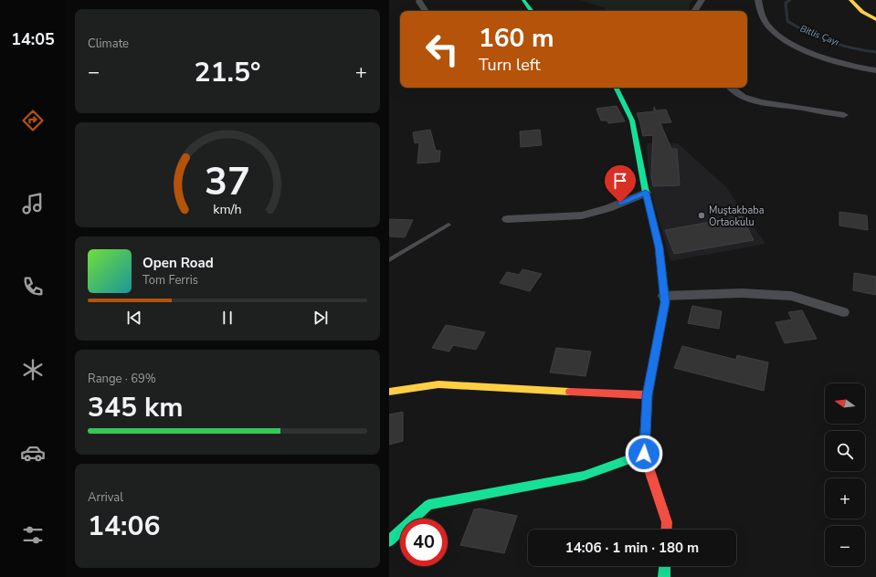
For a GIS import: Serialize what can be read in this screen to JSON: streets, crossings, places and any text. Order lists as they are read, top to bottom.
{
  "water": ["Bitlis Çayı"],
  "places": ["Muştakbaba Ortaokulu"],
  "north": "left",
  "page": {
    "tabs": "14:05",
    "tile": [
      "Climate",
      ["Range · 69%", "345 km"],
      ["Arrival", "14:06"]
    ],
    "turn": ["160 m", "Turn left"],
    "heat": ["−", "21.5°", "+"],
    "song": ["Open Road", "Tom Ferris"],
    "map_buttons": ["+", "−"],
    "limit": "40",
    "trip": "14:06 · 1 min · 180 m",
    "gauge": ["37", "km/h"]
  }
}
